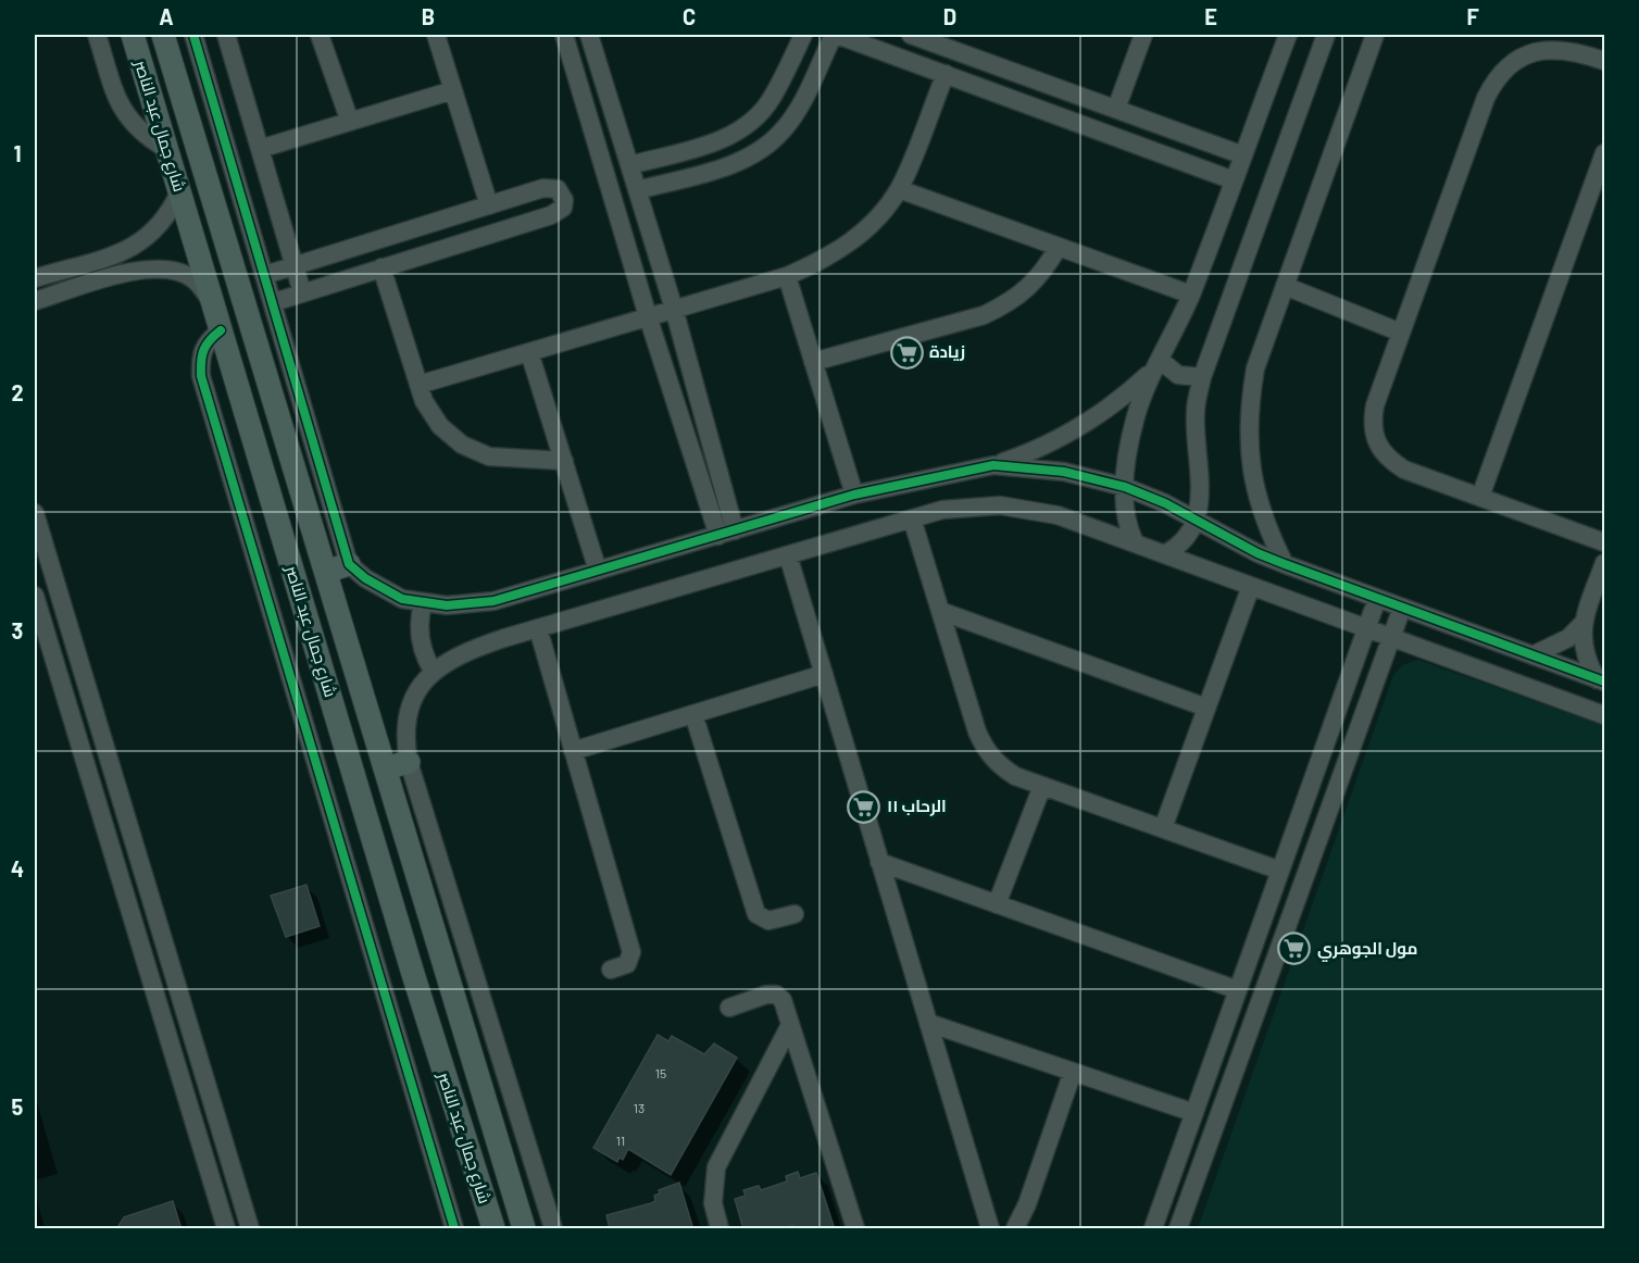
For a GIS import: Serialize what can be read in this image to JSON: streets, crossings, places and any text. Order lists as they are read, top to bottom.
{
  "streets": {
    "main road": ["شارع جمال عبد الناصر"]
  },
  "places": {
    "supermarket": ["زيادة", "الرحاب ١١", "مول الجوهري"]
  },
  "house_numbers": ["15", "13", "11"],
  "grid": {
    "columns": [
      "A",
      "B",
      "C",
      "D",
      "E",
      "F"
    ],
    "rows": [
      "1",
      "2",
      "3",
      "4",
      "5"
    ]
  }
}
